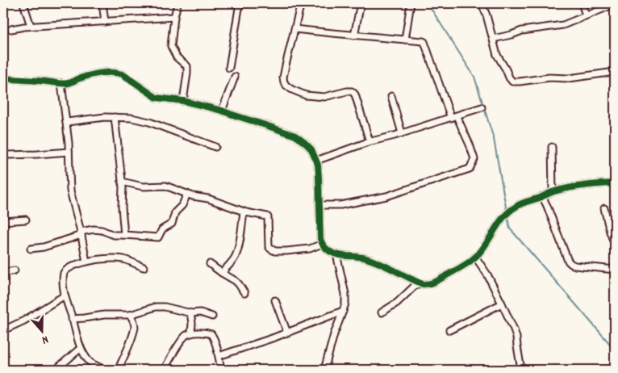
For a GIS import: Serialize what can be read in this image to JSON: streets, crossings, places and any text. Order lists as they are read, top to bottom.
{
  "north": "bottom"
}
